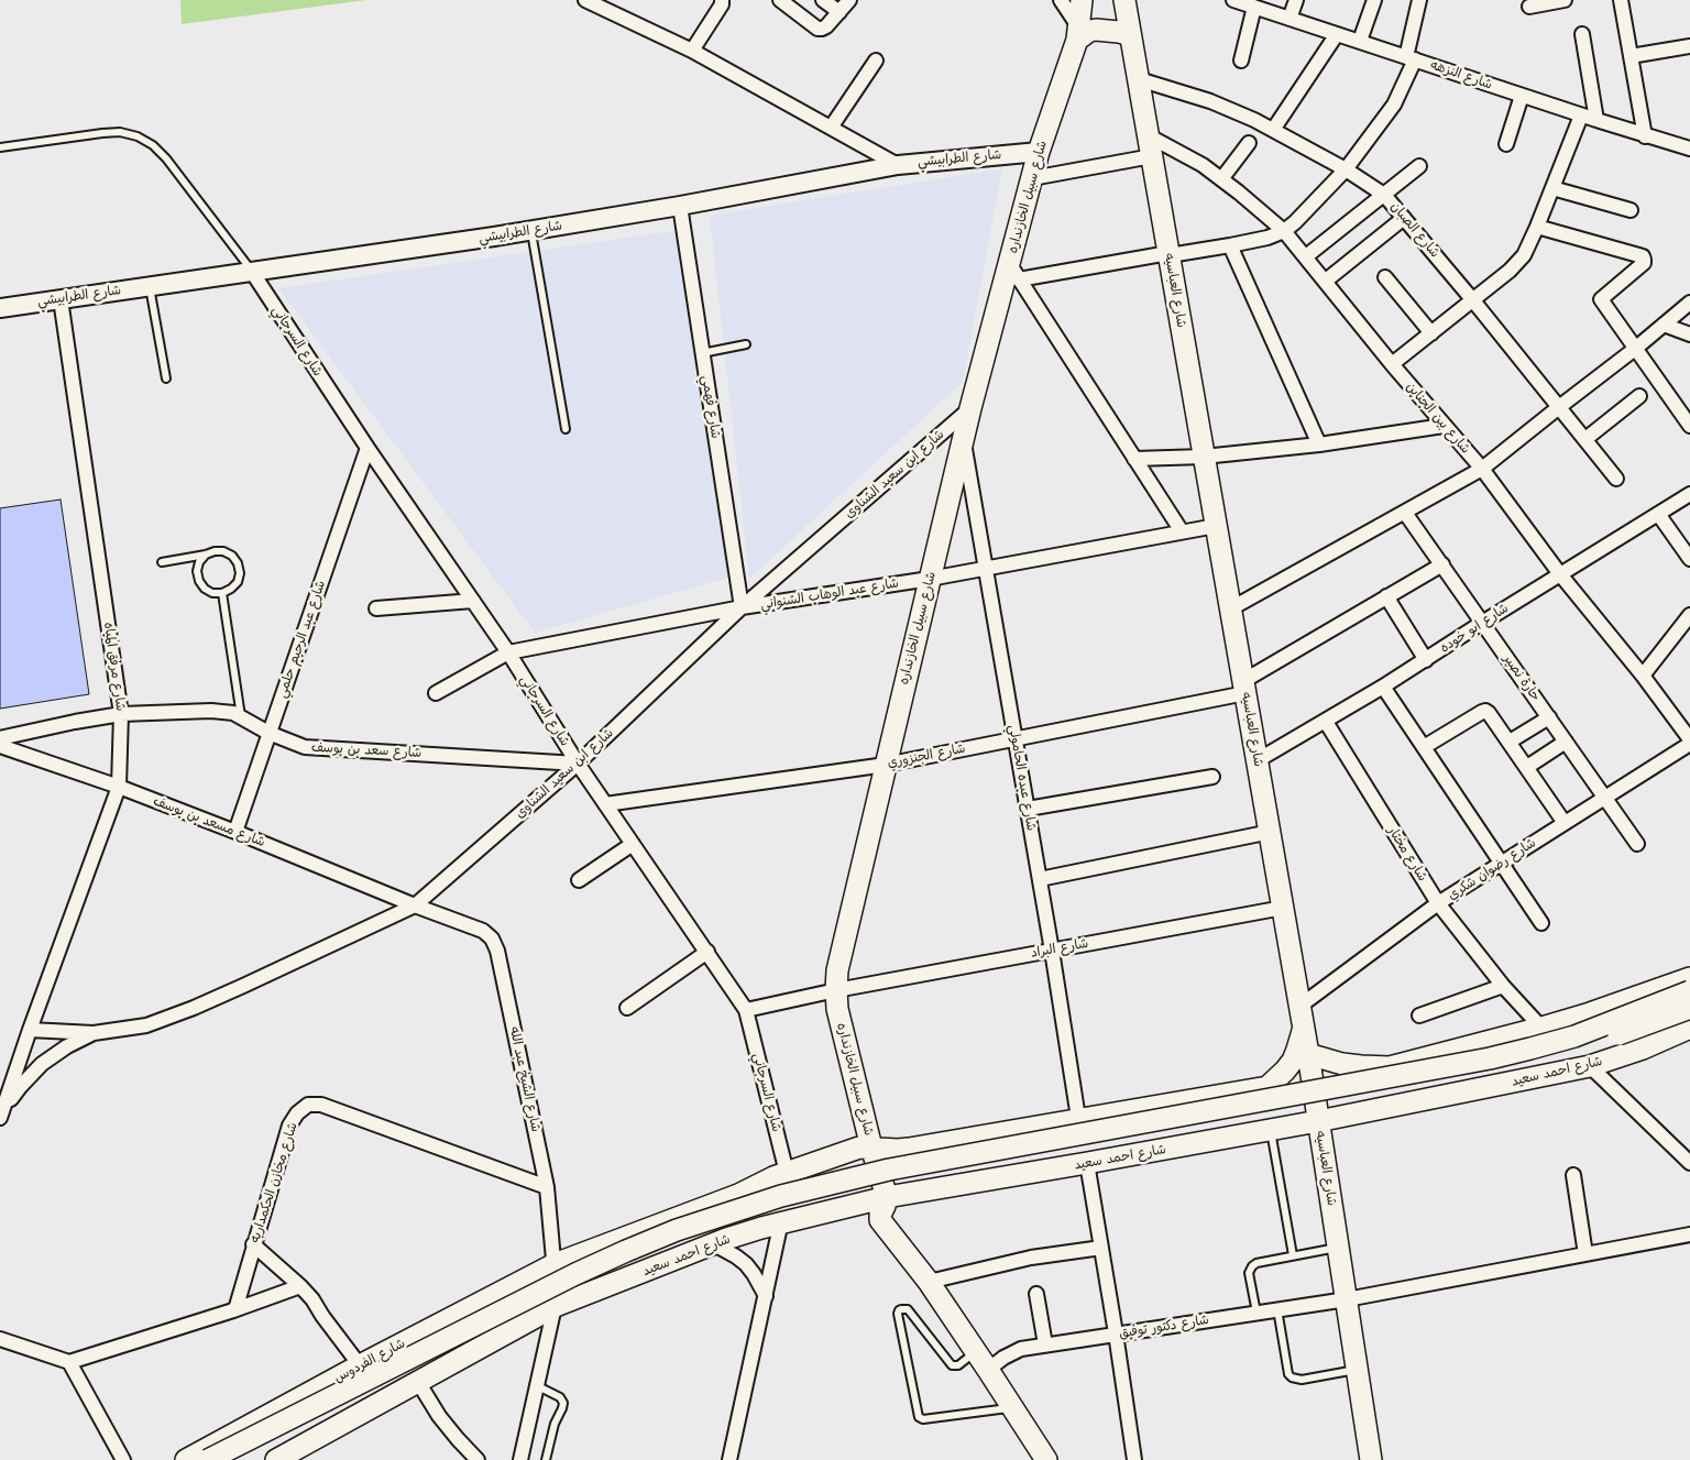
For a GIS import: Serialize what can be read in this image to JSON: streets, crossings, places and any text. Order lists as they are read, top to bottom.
{
  "streets": {
    "main road": [
      "شارع سبيل الخازنداره",
      "شارع العباسيه",
      "شارع احمد سعيد",
      "شارع الفردوس"
    ],
    "street": [
      "شارع النزهه",
      "شارع الطرابيشي",
      "شارع الصبان",
      "شارع السرجاني",
      "شارع فهمي",
      "شارع بين الجناين",
      "شارع ابن سعيد الشناوى",
      "شارع عبد الوهاب الشنواني",
      "شارع ابو خوده",
      "شارع عبد الرحيم حلمي",
      "شارع مرفق المياه",
      "حارة نصير",
      "شارع سعد بن يوسف",
      "شارع الجنزوري",
      "شارع عبده الحامولي",
      "شارع مسعد بن يوسف",
      "شارع مختار",
      "شارع رضوان شكري",
      "شارع البراد",
      "شارع الشيخ عبد الله",
      "شارع مخازن الحكمداريه",
      "شارع دكتور توفيق"
    ]
  },
  "crossings": [
    ["شارع الطرابيشي", "شارع سبيل الخازنداره"],
    ["شارع الطرابيشي", "شارع السرجاني"],
    ["شارع الطرابيشي", "شارع فهمي"],
    ["شارع الطرابيشي", "شارع مرفق المياه"],
    ["شارع سبيل الخازنداره", "شارع ابن سعيد الشناوى"],
    ["شارع سبيل الخازنداره", "شارع عبد الوهاب الشنواني"],
    ["شارع سبيل الخازنداره", "شارع الجنزوري"],
    ["شارع سبيل الخازنداره", "شارع عبده الحامولي"],
    ["شارع سبيل الخازنداره", "شارع البراد"],
    ["شارع سبيل الخازنداره", "شارع احمد سعيد"],
    ["شارع الصبان", "شارع العباسيه"],
    ["شارع العباسيه", "شارع بين الجناين"],
    ["شارع العباسيه", "شارع عبد الوهاب الشنواني"],
    ["شارع العباسيه", "شارع ابو خوده"],
    ["شارع العباسيه", "شارع الجنزوري"],
    ["شارع العباسيه", "شارع رضوان شكري"],
    ["شارع العباسيه", "شارع البراد"],
    ["شارع العباسيه", "شارع احمد سعيد"],
    ["شارع العباسيه", "شارع دكتور توفيق"],
    ["شارع السرجاني", "شارع ابن سعيد الشناوى"],
    ["شارع السرجاني", "شارع عبد الوهاب الشنواني"],
    ["شارع السرجاني", "شارع عبد الرحيم حلمي"],
    ["شارع السرجاني", "شارع سعد بن يوسف"],
    ["شارع السرجاني", "شارع الجنزوري"],
    ["شارع السرجاني", "شارع البراد"],
    ["شارع فهمي", "شارع ابن سعيد الشناوى"],
    ["شارع فهمي", "شارع عبد الوهاب الشنواني"],
    ["شارع بين الجناين", "شارع ابو خوده"],
    ["شارع بين الجناين", "شارع رضوان شكري"],
    ["شارع ابن سعيد الشناوى", "شارع عبد الوهاب الشنواني"],
    ["شارع ابن سعيد الشناوى", "شارع مرفق المياه"],
    ["شارع ابن سعيد الشناوى", "شارع سعد بن يوسف"],
    ["شارع ابن سعيد الشناوى", "شارع مسعد بن يوسف"],
    ["شارع ابن سعيد الشناوى", "شارع الشيخ عبد الله"],
    ["شارع عبد الوهاب الشنواني", "شارع عبده الحامولي"],
    ["شارع ابو خوده", "حارة نصير"],
    ["شارع ابو خوده", "شارع مختار"],
    ["شارع عبد الرحيم حلمي", "شارع سعد بن يوسف"],
    ["شارع عبد الرحيم حلمي", "شارع مسعد بن يوسف"],
    ["شارع مرفق المياه", "شارع سعد بن يوسف"],
    ["شارع مرفق المياه", "شارع مسعد بن يوسف"],
    ["حارة نصير", "شارع الجنزوري"],
    ["حارة نصير", "شارع رضوان شكري"],
    ["شارع الجنزوري", "شارع عبده الحامولي"],
    ["شارع عبده الحامولي", "شارع البراد"],
    ["شارع مسعد بن يوسف", "شارع الشيخ عبد الله"],
    ["شارع مختار", "شارع رضوان شكري"],
    ["شارع احمد سعيد", "شارع الشيخ عبد الله"],
    ["شارع الشيخ عبد الله", "شارع مخازن الحكمداريه"],
    ["شارع الشيخ عبد الله", "شارع الفردوس"]
  ]
}
